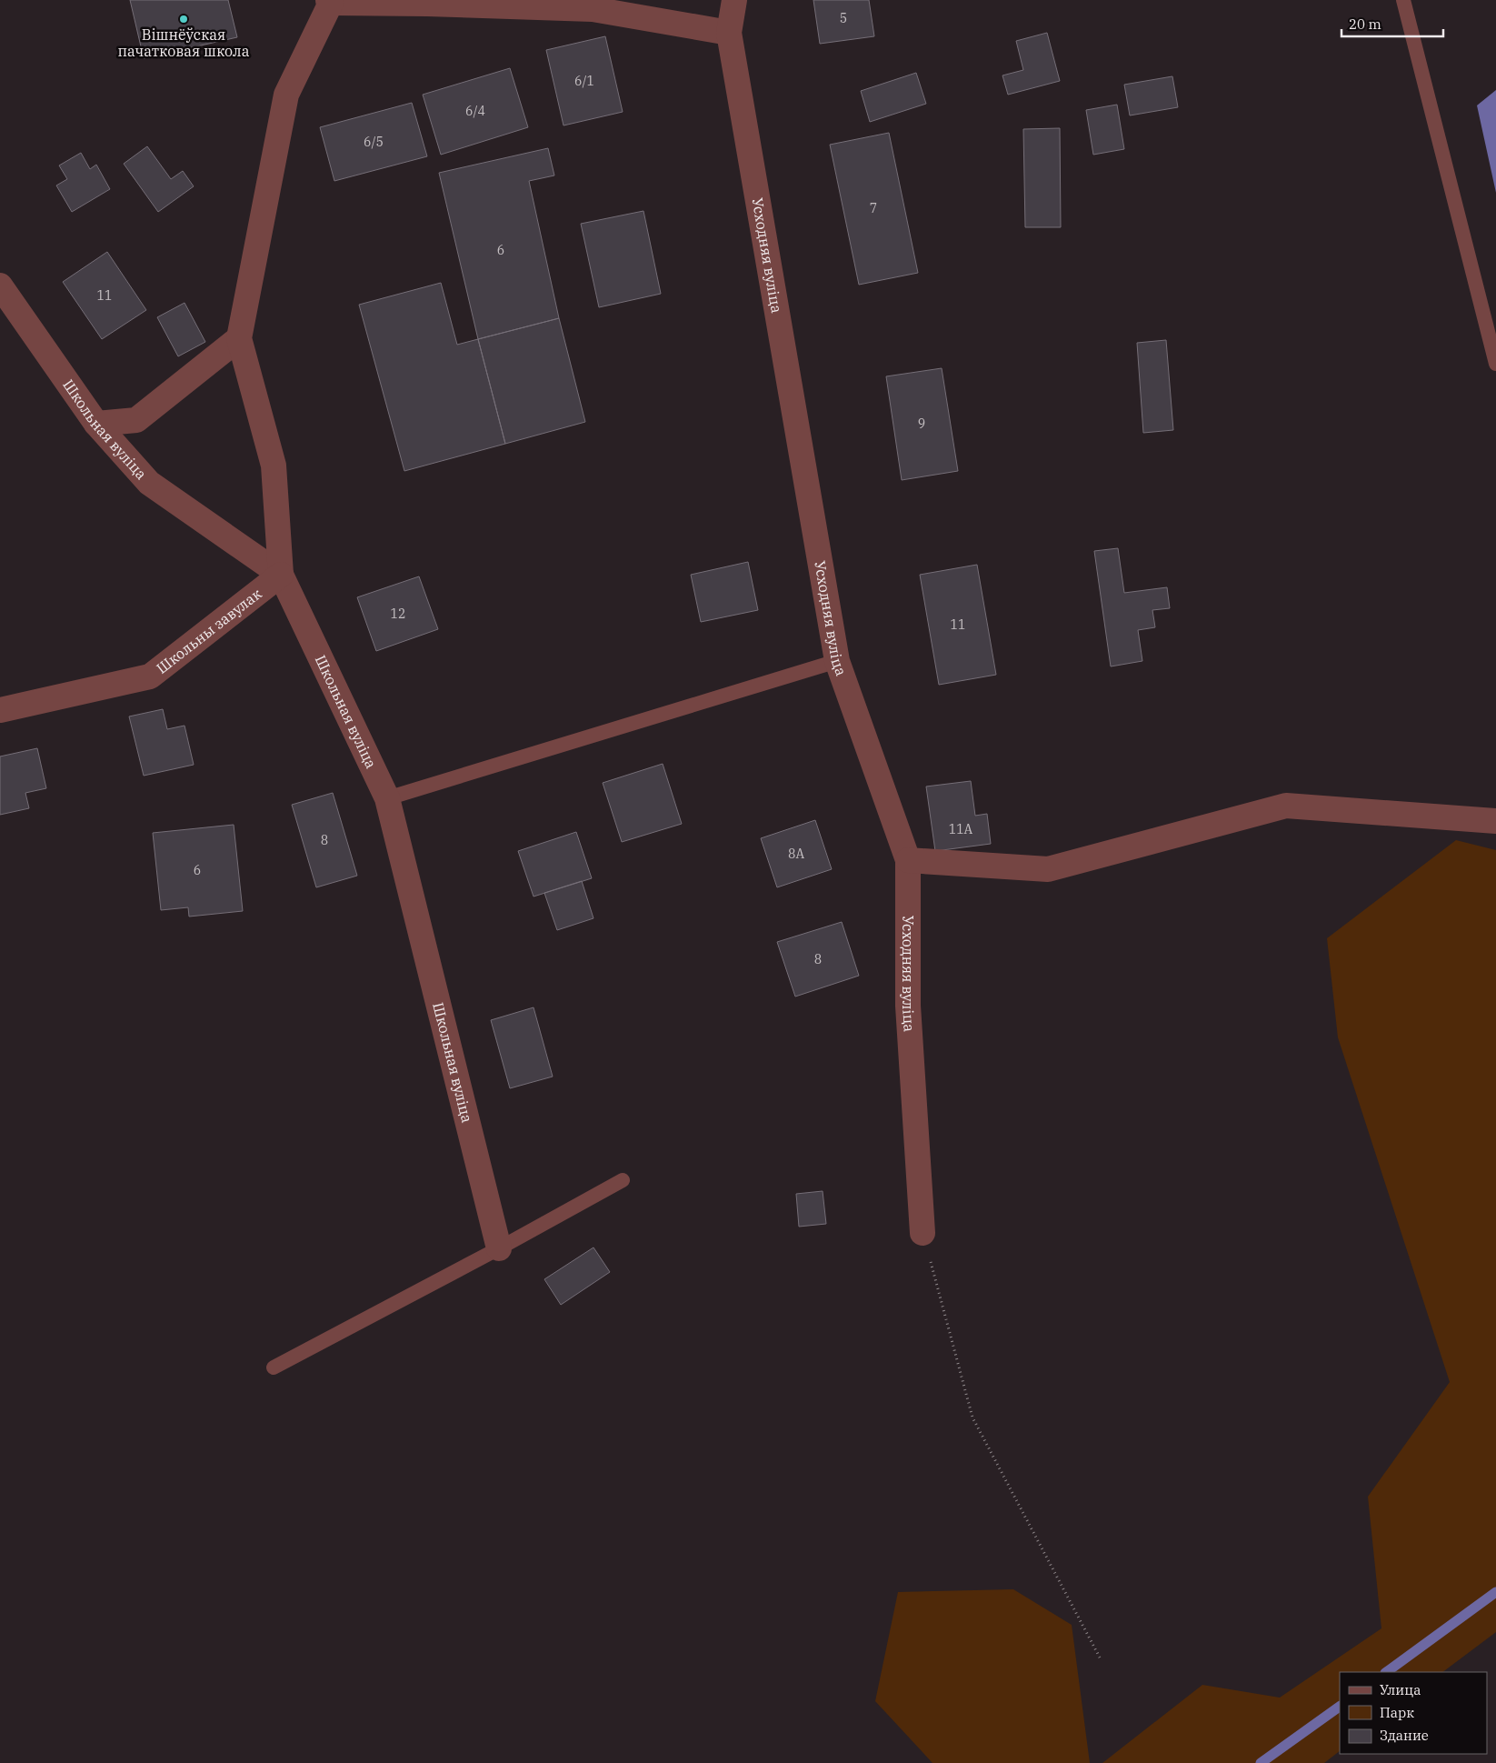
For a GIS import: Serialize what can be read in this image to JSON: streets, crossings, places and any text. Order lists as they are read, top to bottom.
{
  "streets": {
    "street": ["Усходняя вуліца", "Школьная вуліца", "Школьны завулак"]
  },
  "crossings": [
    ["Школьная вуліца", "Школьны завулак"]
  ],
  "places": ["Вішнёўская пачатковая школа"],
  "house_numbers": [
    "5",
    "6/1",
    "6/4",
    "6/5",
    "7",
    "6",
    "11",
    "9",
    "12",
    "11",
    "11А",
    "8",
    "8А",
    "6",
    "8"
  ],
  "legend": ["Улица", "Парк", "Здание"],
  "scale_bar": "20 m"
}
